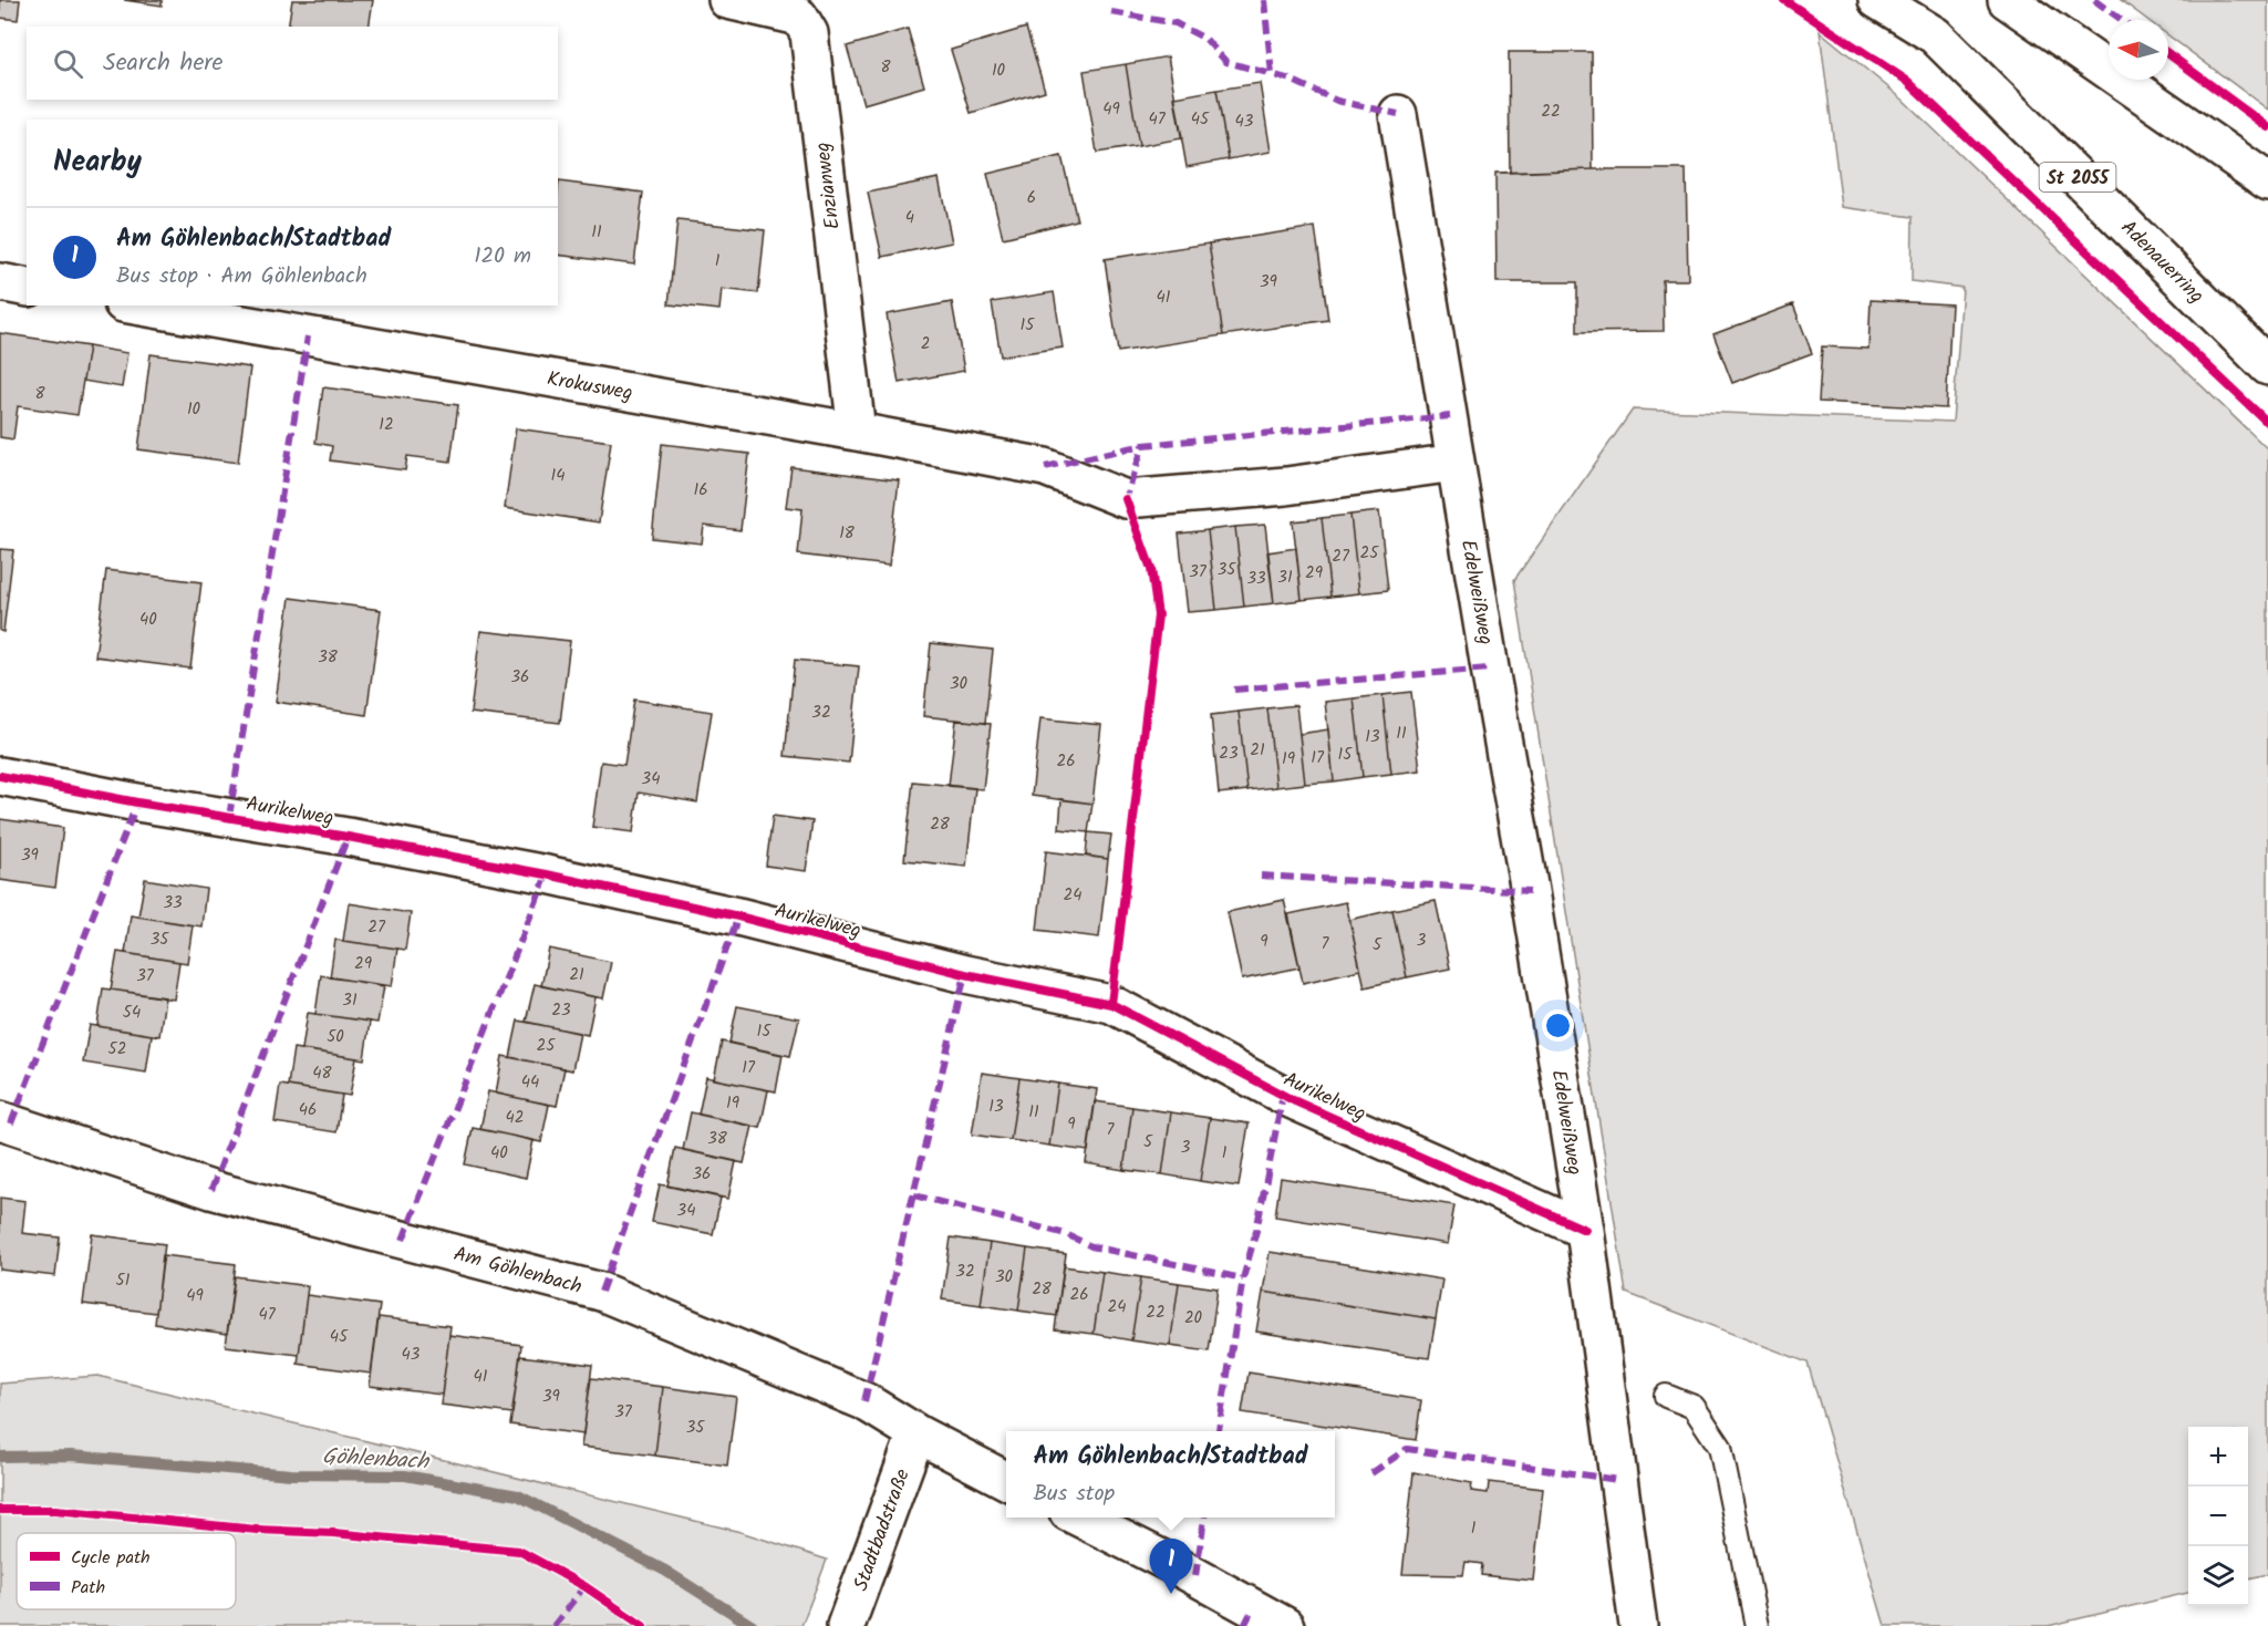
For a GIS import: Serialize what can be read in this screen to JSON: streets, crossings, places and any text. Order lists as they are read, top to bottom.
{
  "streets": {
    "street": [
      "St 2055",
      "Enzianweg",
      "Adenauerring",
      "Krokusweg",
      "Edelweißweg",
      "Aurikelweg",
      "Am Göhlenbach",
      "Stadtbadstraße"
    ]
  },
  "crossings": [
    ["Enzianweg", "Krokusweg"],
    ["Krokusweg", "Edelweißweg"],
    ["Edelweißweg", "Aurikelweg"],
    ["Am Göhlenbach", "Stadtbadstraße"]
  ],
  "water": ["Göhlenbach"],
  "house_numbers": [
    "8",
    "10",
    "49",
    "22",
    "47",
    "45",
    "43",
    "6",
    "4",
    "11",
    "1",
    "39",
    "41",
    "15",
    "2",
    "8",
    "10",
    "12",
    "14",
    "16",
    "18",
    "25",
    "27",
    "35",
    "37",
    "29",
    "31",
    "33",
    "40",
    "38",
    "36",
    "30",
    "32",
    "11",
    "13",
    "21",
    "23",
    "15",
    "17",
    "19",
    "26",
    "34",
    "28",
    "39",
    "24",
    "33",
    "27",
    "35",
    "3",
    "9",
    "7",
    "5",
    "29",
    "21",
    "37",
    "31",
    "23",
    "54",
    "15",
    "50",
    "25",
    "52",
    "17",
    "48",
    "44",
    "19",
    "13",
    "46",
    "11",
    "42",
    "9",
    "7",
    "38",
    "5",
    "3",
    "40",
    "1",
    "36",
    "34",
    "32",
    "30",
    "51",
    "28",
    "26",
    "49",
    "24",
    "22",
    "47",
    "20",
    "45",
    "43",
    "41",
    "39",
    "37",
    "35",
    "1"
  ],
  "legend": ["Cycle path", "Path"],
  "north": "left",
  "page": {
    "search": "Search here",
    "heading": "Nearby",
    "list": [
      {
        "mark": "1",
        "name": "Am Göhlenbach/Stadtbad",
        "note": "Bus stop · Am Göhlenbach",
        "value": "120 m"
      }
    ],
    "map_buttons": ["+", "−"],
    "popup": ["Am Göhlenbach/Stadtbad", "Bus stop"],
    "pins": "1"
  }
}
